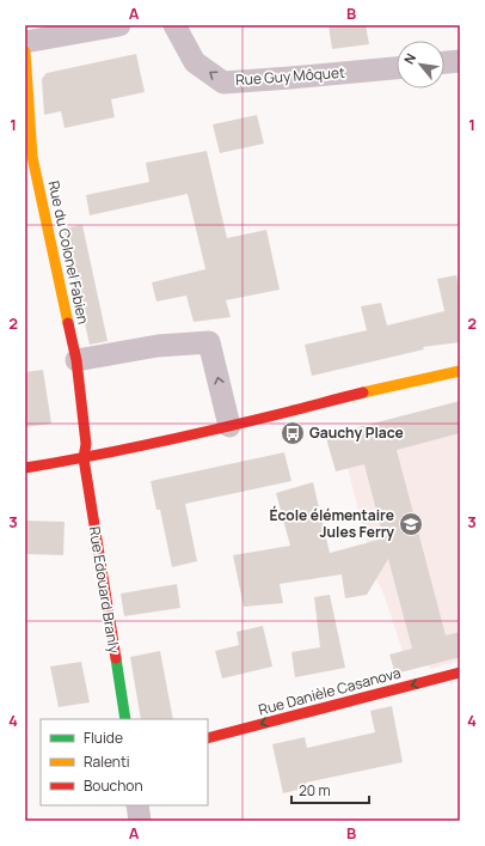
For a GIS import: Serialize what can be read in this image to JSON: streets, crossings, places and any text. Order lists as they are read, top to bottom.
{
  "streets": {
    "street": [
      "Rue Guy Môquet",
      "Rue du Colonel Fabien",
      "Rue Edouard Branly",
      "Rue Danièle Casanova"
    ]
  },
  "crossings": [
    ["Rue du Colonel Fabien", "Rue Edouard Branly"]
  ],
  "one_way": ["Rue Guy Môquet", "Rue Danièle Casanova"],
  "places": {
    "bus stop": ["Gauchy Place"],
    "school or university": ["École élémentaire Jules Ferry"]
  },
  "legend": ["Fluide", "Ralenti", "Bouchon"],
  "scale_bar": "20 m",
  "north": "top left",
  "grid": {
    "columns": ["A", "B"],
    "rows": [
      "1",
      "2",
      "3",
      "4"
    ]
  }
}
